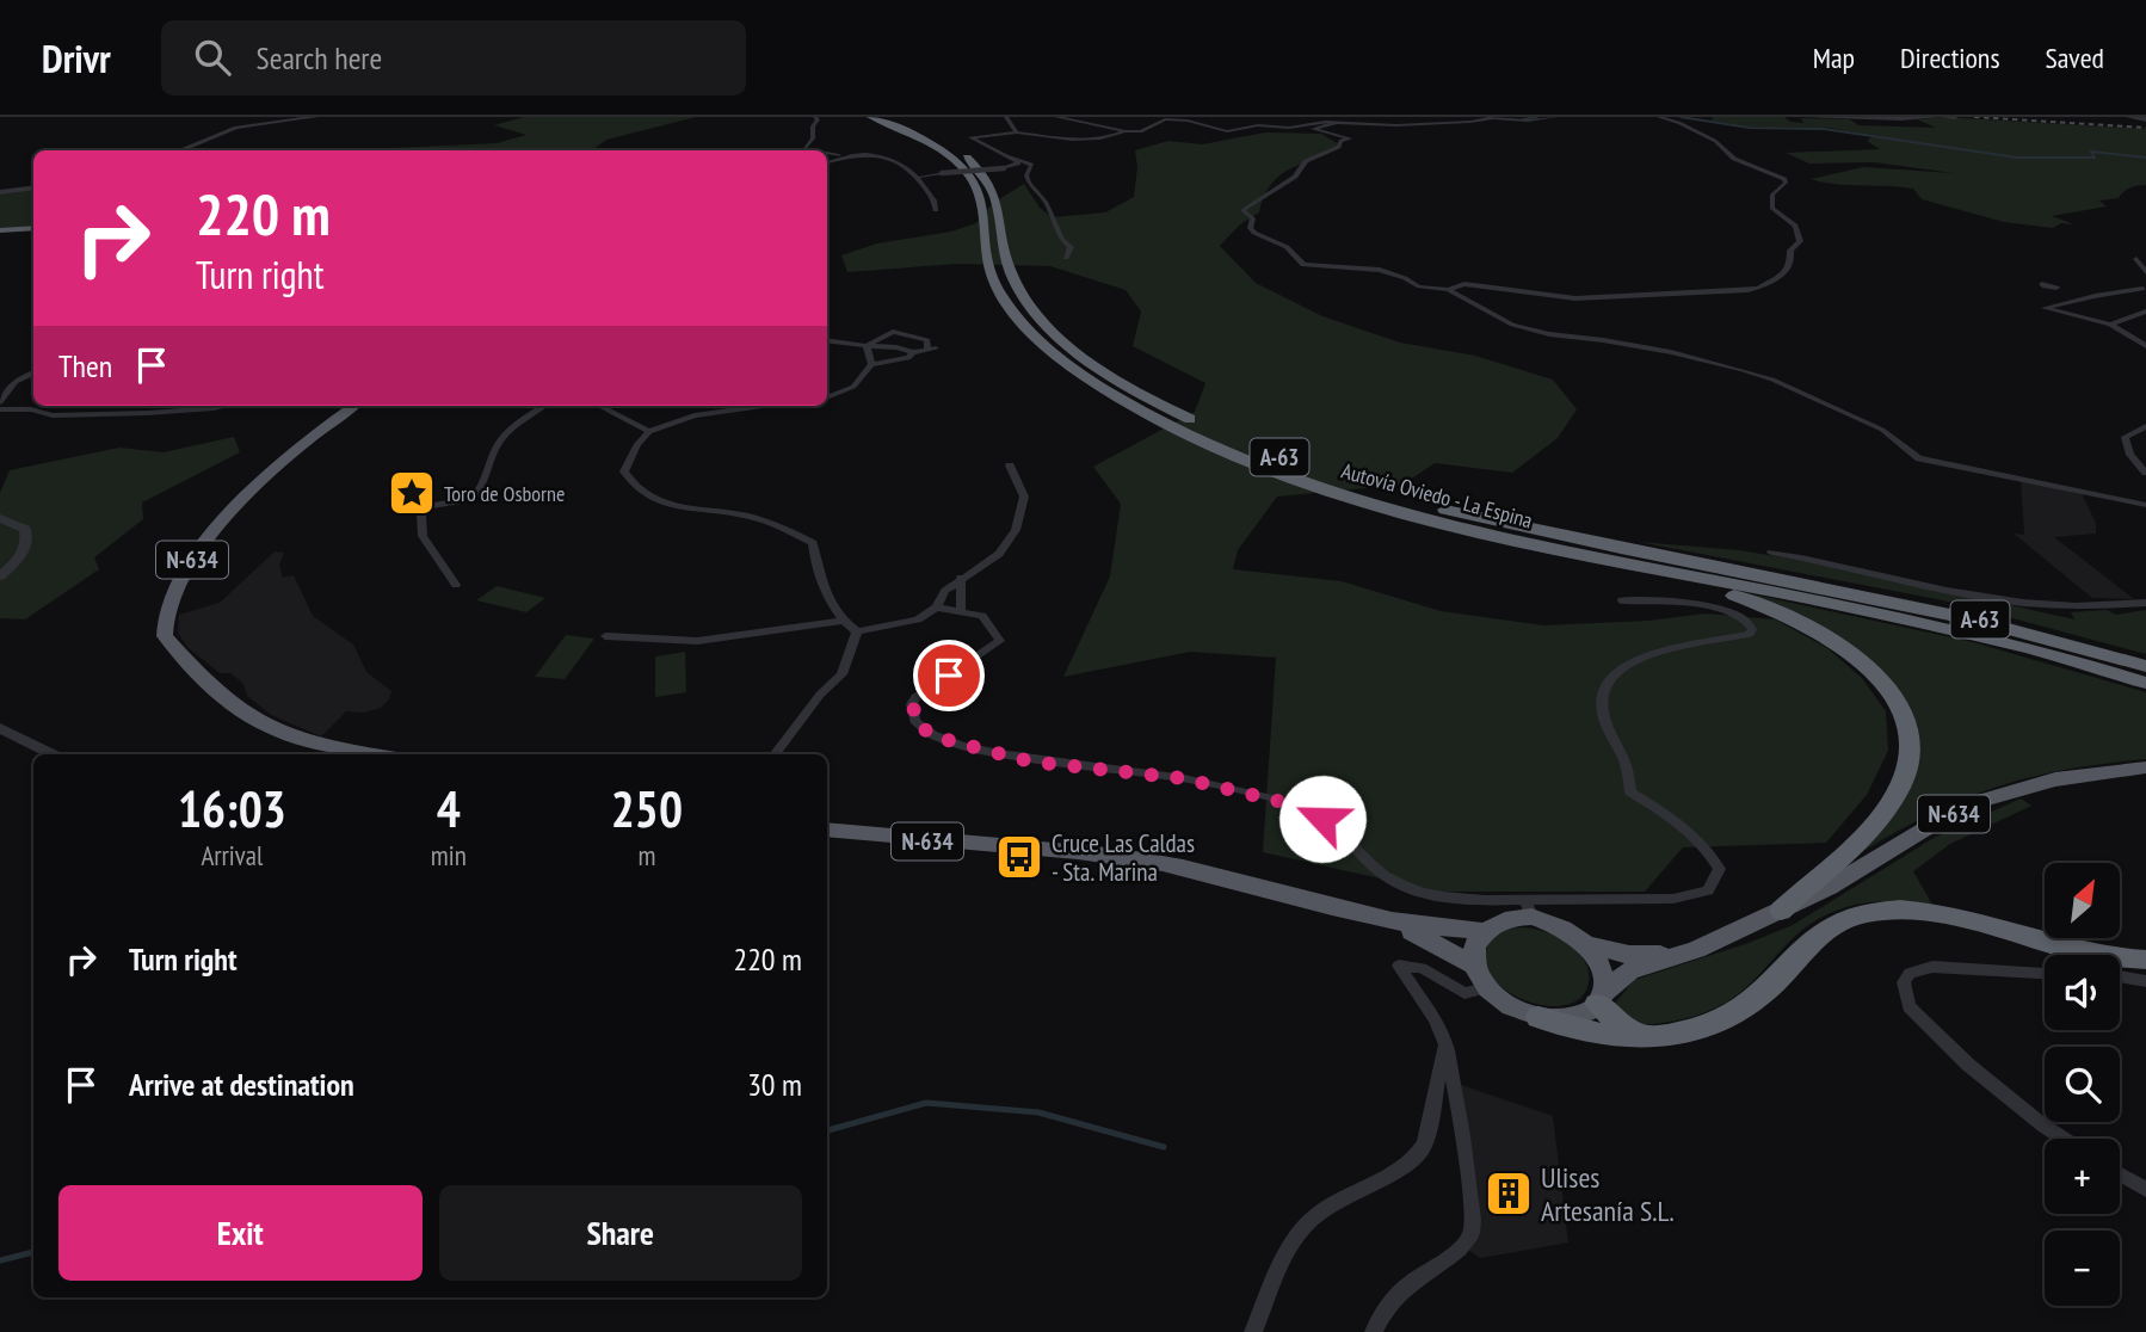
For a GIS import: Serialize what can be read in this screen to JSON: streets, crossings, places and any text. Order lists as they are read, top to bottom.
{
  "streets": {
    "highway": ["A-63", "Autovía Oviedo - La Espina", "N-634"]
  },
  "places": {
    "place": ["Toro de Osborne"],
    "bus stop": ["Cruce Las Caldas - Sta. Marina"],
    "building": ["Ulises Artesanía S.L."]
  },
  "north": "top right",
  "page": {
    "header": "Drivr",
    "search": "Search here",
    "nav": ["Map", "Directions", "Saved"],
    "turn": ["220 m", "Turn right"],
    "then": "Then",
    "eta": [
      "16:03",
      "Arrival",
      "4",
      "min",
      "250",
      "m"
    ],
    "map_buttons": ["+", "−"],
    "list": [
      {
        "name": "Turn right",
        "value": "220 m"
      },
      {
        "name": "Arrive at destination",
        "value": "30 m"
      }
    ],
    "buttons": ["Exit", "Share"]
  }
}
